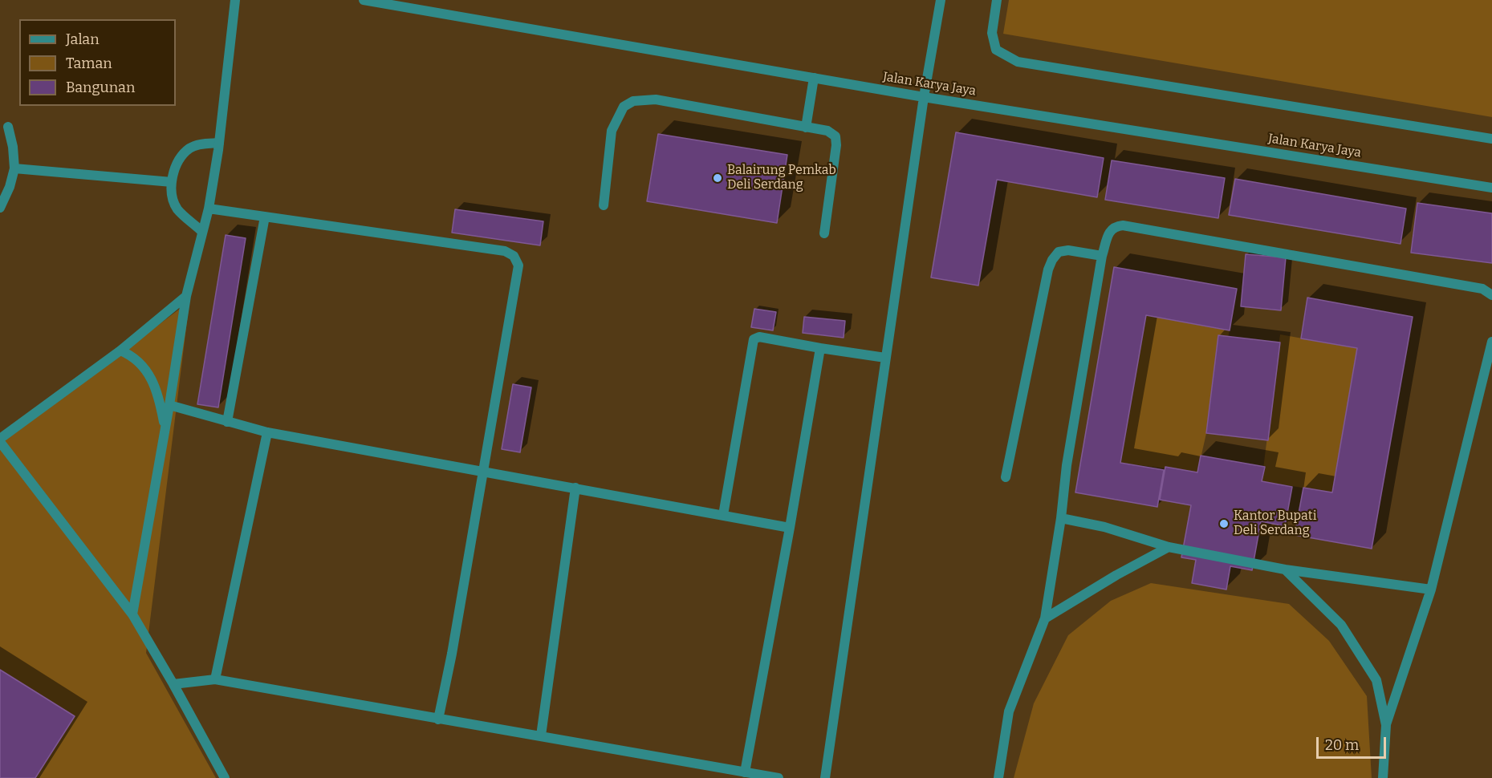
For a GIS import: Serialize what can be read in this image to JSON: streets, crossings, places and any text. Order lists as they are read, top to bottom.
{
  "streets": {
    "street": ["Jalan Karya Jaya"]
  },
  "places": ["Balairung Pemkab Deli Serdang", "Kantor Bupati Deli Serdang"],
  "legend": ["Jalan", "Taman", "Bangunan"],
  "scale_bar": "20 m"
}
